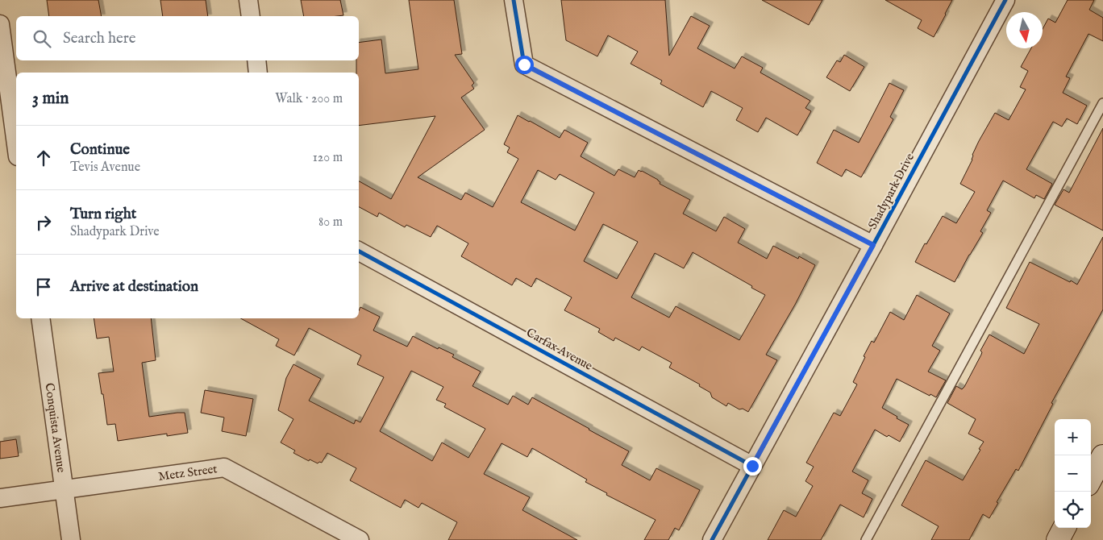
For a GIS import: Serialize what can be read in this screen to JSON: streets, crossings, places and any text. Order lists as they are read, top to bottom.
{
  "streets": {
    "street": [
      "Shadypark Drive",
      "Carfax Avenue",
      "Conquista Avenue",
      "Metz Street"
    ]
  },
  "crossings": [
    ["Shadypark Drive", "Carfax Avenue"],
    ["Conquista Avenue", "Metz Street"]
  ],
  "north": "bottom",
  "page": {
    "search": "Search here",
    "heading": ["3 min", "Walk · 200 m"],
    "list": [
      ["Continue", "Tevis Avenue", "120 m"],
      ["Turn right", "Shadypark Drive", "80 m"],
      "Arrive at destination"
    ],
    "map_buttons": ["+", "−"]
  }
}
